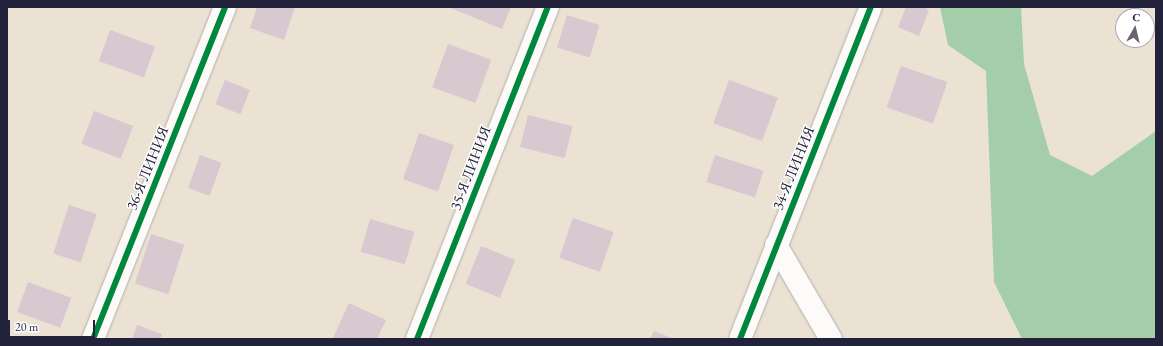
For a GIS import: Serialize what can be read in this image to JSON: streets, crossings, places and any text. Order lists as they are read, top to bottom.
{
  "streets": {
    "street": ["36-Я ЛИНИЯ", "35-Я ЛИНИЯ", "34-Я ЛИНИЯ"]
  },
  "scale_bar": "20 m",
  "north": "top"
}
